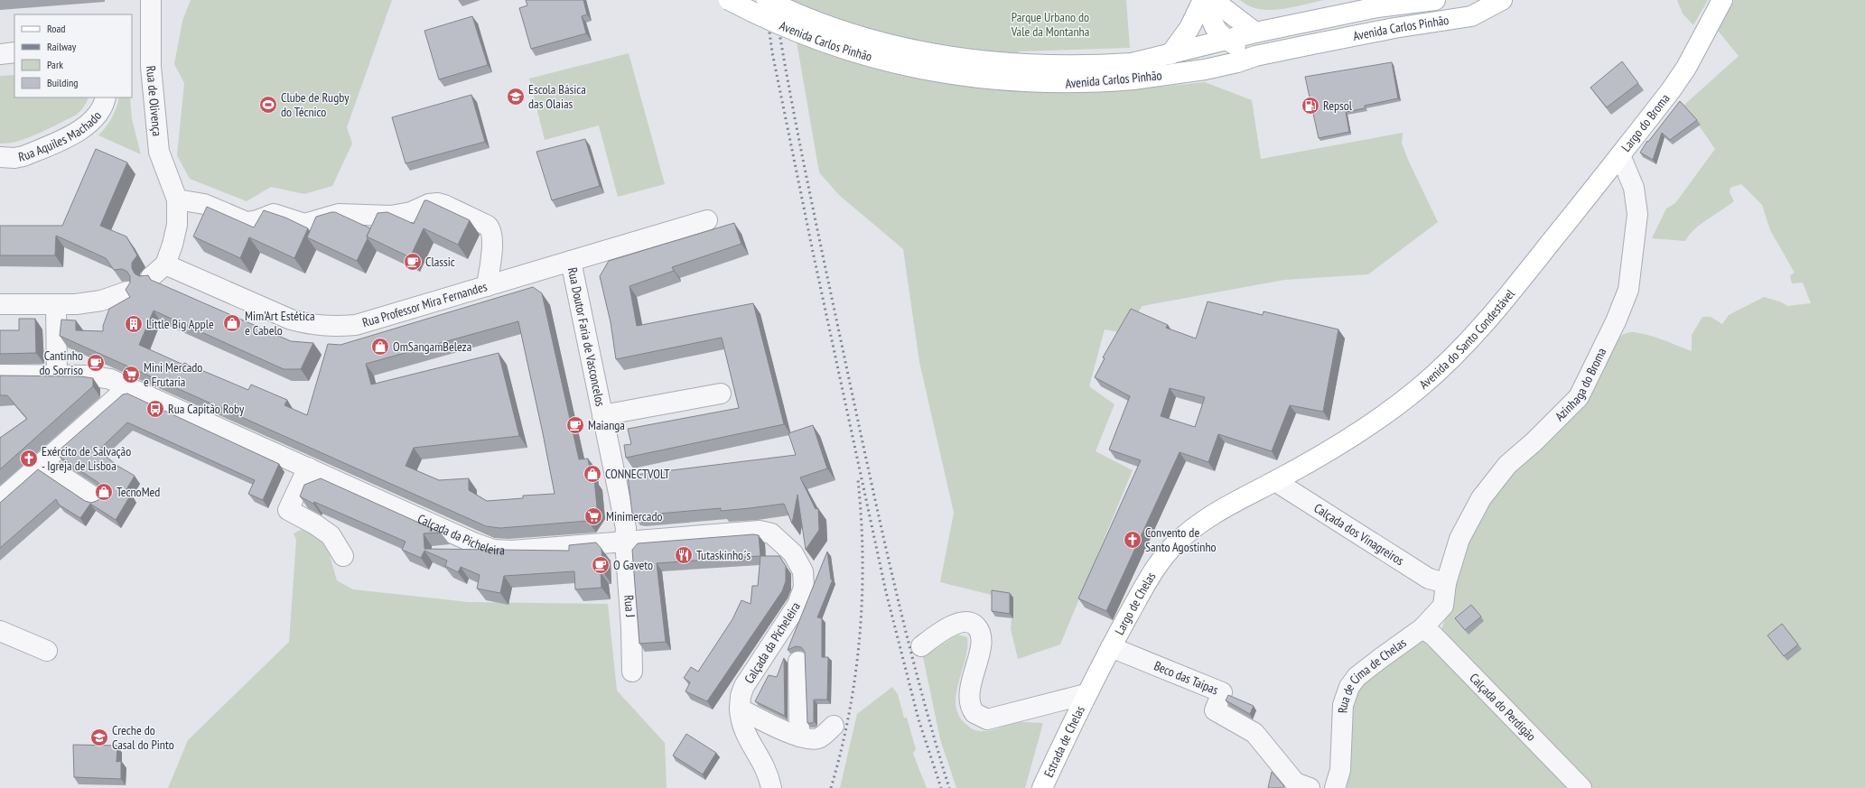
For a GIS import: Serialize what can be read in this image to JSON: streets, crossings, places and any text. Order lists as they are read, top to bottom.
{
  "streets": {
    "main road": [
      "Avenida Carlos Pinhão",
      "Largo do Broma",
      "Avenida do Santo Condestável",
      "Largo de Chelas",
      "Estrada de Chelas"
    ],
    "street": [
      "Rua de Olivença",
      "Rua Aquiles Machado",
      "Rua Professor Mira Fernandes",
      "Rua Doutor Faria de Vasconcelos",
      "Azinhaga do Broma",
      "Calçada da Picheleira",
      "Calçada dos Vinagreiros",
      "Rua J",
      "Beco das Taipas",
      "Rua de Cima de Chelas",
      "Calçada do Perdigão"
    ]
  },
  "crossings": [
    ["Rua de Olivença", "Rua Professor Mira Fernandes"],
    ["Largo do Broma", "Avenida do Santo Condestável"],
    ["Largo do Broma", "Azinhaga do Broma"],
    ["Rua Professor Mira Fernandes", "Rua Doutor Faria de Vasconcelos"],
    ["Rua Doutor Faria de Vasconcelos", "Calçada da Picheleira"],
    ["Rua Doutor Faria de Vasconcelos", "Rua J"],
    ["Avenida do Santo Condestável", "Azinhaga do Broma"],
    ["Avenida do Santo Condestável", "Calçada dos Vinagreiros"],
    ["Avenida do Santo Condestável", "Largo de Chelas"],
    ["Azinhaga do Broma", "Calçada dos Vinagreiros"],
    ["Azinhaga do Broma", "Rua de Cima de Chelas"],
    ["Calçada da Picheleira", "Rua J"],
    ["Calçada dos Vinagreiros", "Largo de Chelas"],
    ["Calçada dos Vinagreiros", "Rua de Cima de Chelas"],
    ["Largo de Chelas", "Beco das Taipas"],
    ["Largo de Chelas", "Estrada de Chelas"],
    ["Rua de Cima de Chelas", "Calçada do Perdigão"]
  ],
  "parks": ["Parque Urbano do Vale da Montanha"],
  "places": {
    "school or university": ["Escola Básica das Olaias", "Creche do Casal do Pinto"],
    "sports": ["Clube de Rugby do Técnico"],
    "fuel station": ["Repsol"],
    "cafe": [
      "Classic",
      "Cantinho do Sorriso",
      "Maianga",
      "O Gaveto"
    ],
    "shop": [
      "Mim'Art Estética e Cabelo",
      "OmSangamBeleza",
      "CONNECTVOLT",
      "TecnoMed"
    ],
    "building": ["Little Big Apple"],
    "supermarket": ["Mini Mercado e Frutaria", "Minimercado"],
    "bus stop": ["Rua Capitão Roby"],
    "church": ["Exército de Salvação - Igreja de Lisboa", "Convento de Santo Agostinho"],
    "restaurant": ["Tutaskinho´s"]
  },
  "legend": [
    "Road",
    "Railway",
    "Park",
    "Building"
  ]
}
